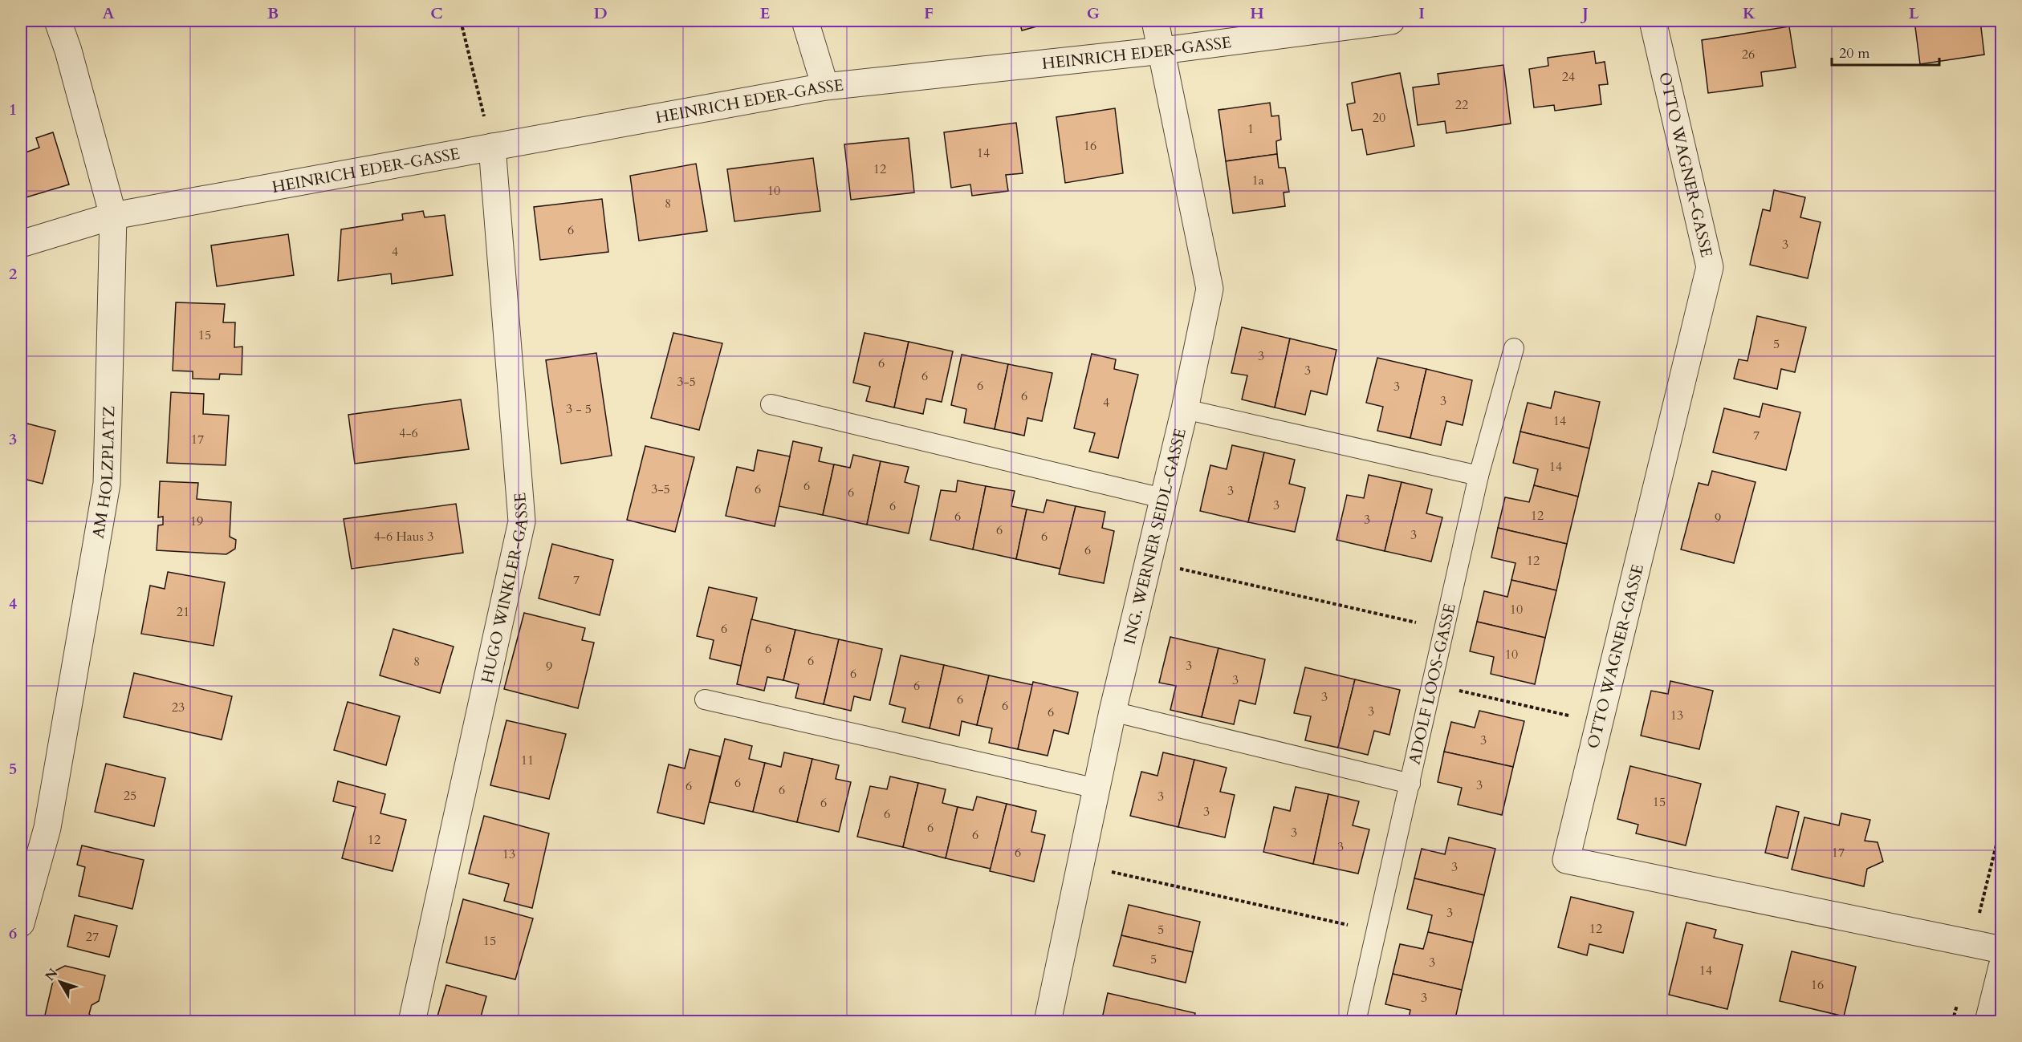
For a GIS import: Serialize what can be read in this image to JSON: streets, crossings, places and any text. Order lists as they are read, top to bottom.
{
  "streets": {
    "street": [
      "HEINRICH EDER-GASSE",
      "OTTO WAGNER-GASSE",
      "AM HOLZPLATZ",
      "ING. WERNER SEIDL-GASSE",
      "HUGO WINKLER-GASSE"
    ],
    "lane": ["ADOLF LOOS-GASSE"]
  },
  "crossings": [
    ["HEINRICH EDER-GASSE", "AM HOLZPLATZ"],
    ["HEINRICH EDER-GASSE", "ING. WERNER SEIDL-GASSE"],
    ["HEINRICH EDER-GASSE", "HUGO WINKLER-GASSE"]
  ],
  "house_numbers": [
    "26",
    "24",
    "22",
    "20",
    "1",
    "16",
    "14",
    "12",
    "1a",
    "10",
    "8",
    "6",
    "3",
    "4",
    "15",
    "5",
    "3",
    "6",
    "3",
    "6",
    "3-5",
    "6",
    "3",
    "6",
    "3",
    "4",
    "3 - 5",
    "14",
    "4-6",
    "7",
    "17",
    "14",
    "6",
    "3-5",
    "6",
    "3",
    "6",
    "3",
    "6",
    "12",
    "6",
    "9",
    "3",
    "19",
    "6",
    "3",
    "4-6 Haus 3",
    "6",
    "6",
    "12",
    "7",
    "10",
    "21",
    "6",
    "6",
    "10",
    "6",
    "8",
    "3",
    "9",
    "6",
    "3",
    "6",
    "3",
    "6",
    "6",
    "23",
    "3",
    "6",
    "13",
    "3",
    "11",
    "6",
    "3",
    "6",
    "6",
    "25",
    "3",
    "15",
    "6",
    "3",
    "6",
    "6",
    "3",
    "6",
    "12",
    "3",
    "6",
    "17",
    "13",
    "3",
    "3",
    "12",
    "5",
    "27",
    "15",
    "5",
    "3",
    "14",
    "16",
    "3"
  ],
  "scale_bar": "20 m",
  "north": "top left",
  "grid": {
    "columns": [
      "A",
      "B",
      "C",
      "D",
      "E",
      "F",
      "G",
      "H",
      "I",
      "J",
      "K",
      "L"
    ],
    "rows": [
      "1",
      "2",
      "3",
      "4",
      "5",
      "6"
    ]
  }
}
